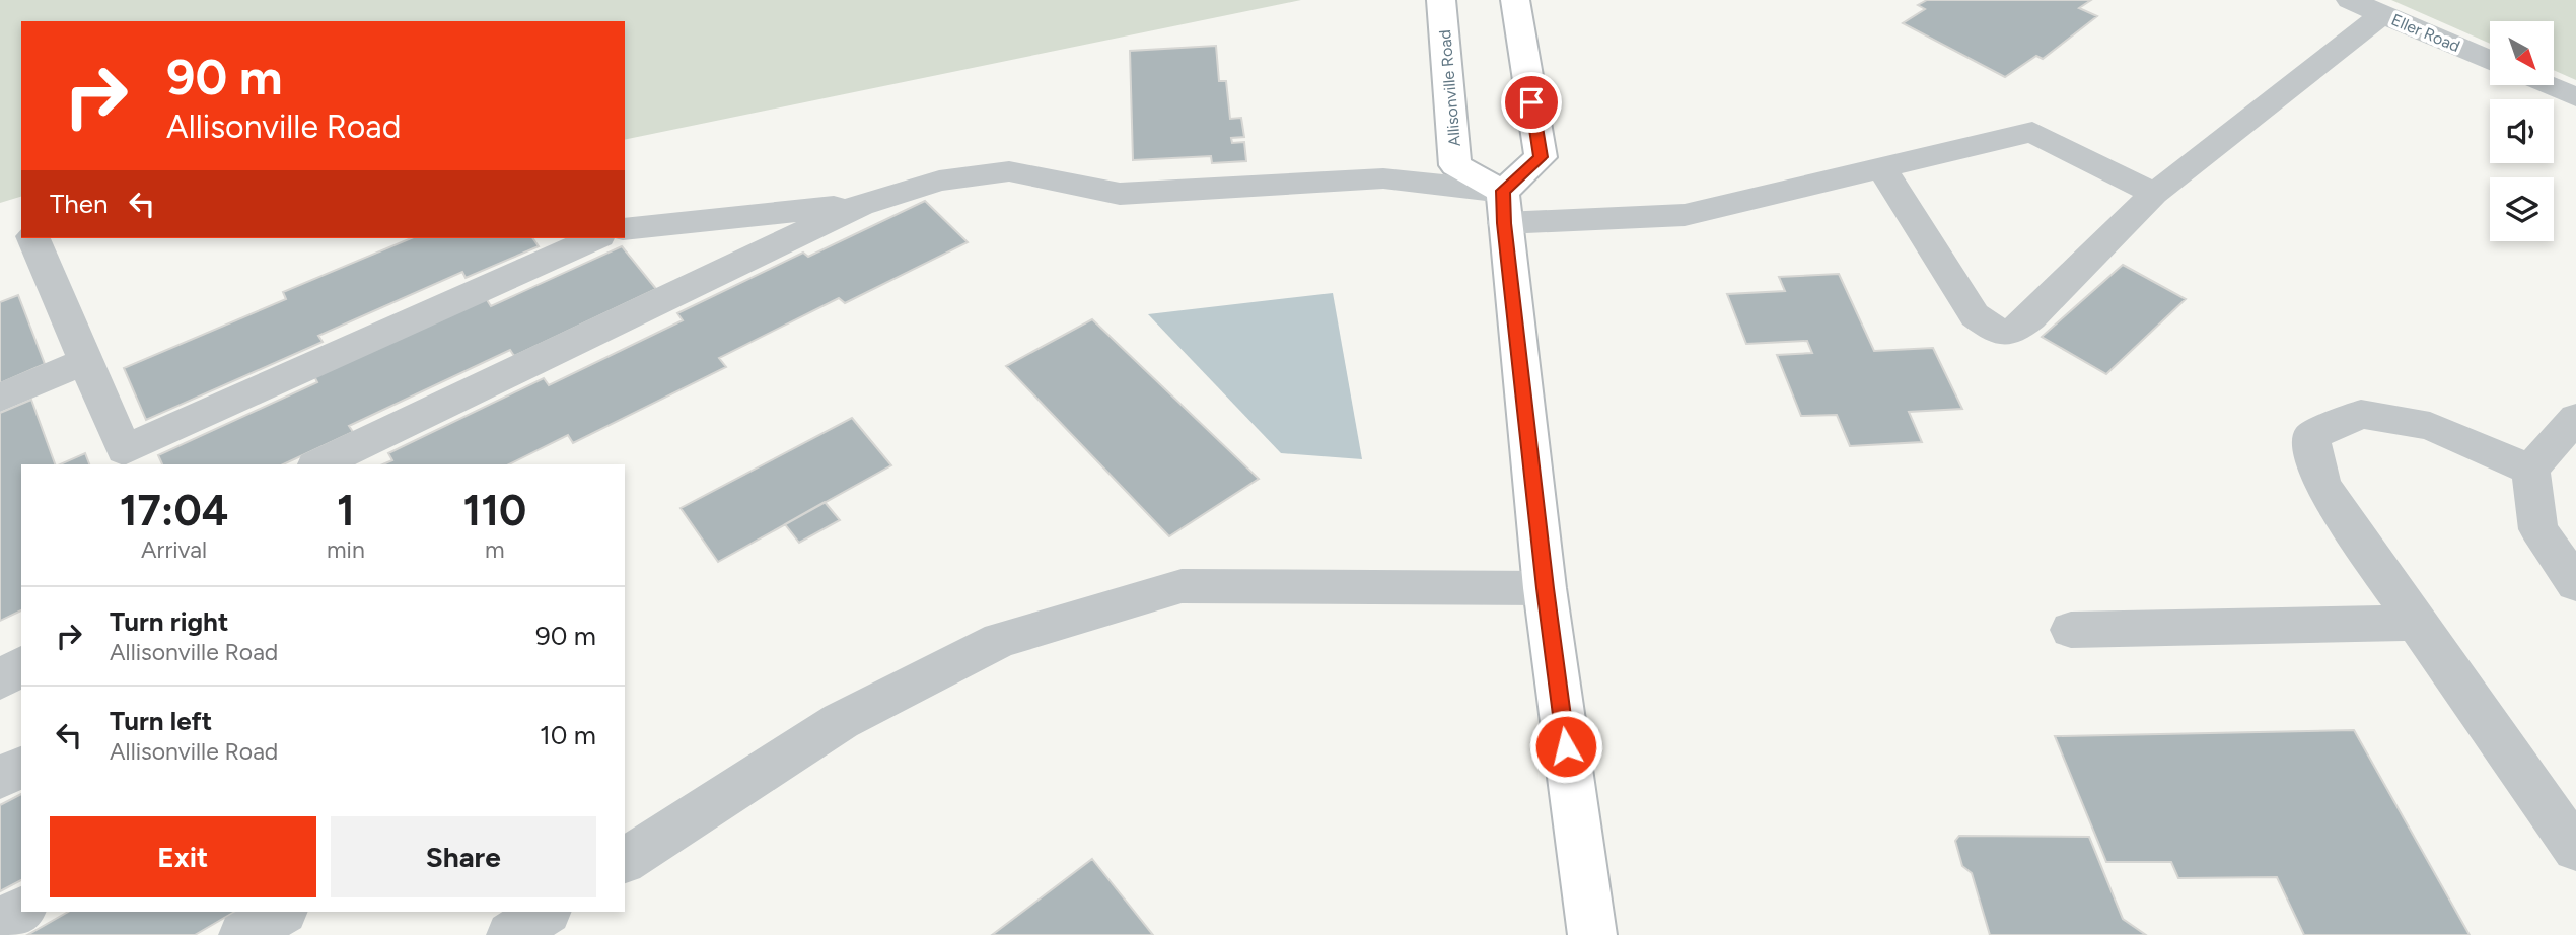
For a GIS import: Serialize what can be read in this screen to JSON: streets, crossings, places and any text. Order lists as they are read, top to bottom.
{
  "streets": {
    "main road": ["Allisonville Road"],
    "street": ["Eller Road"]
  },
  "north": "bottom right",
  "page": {
    "turn": ["90 m", "Allisonville Road"],
    "then": "Then",
    "eta": [
      "17:04",
      "Arrival",
      "1",
      "min",
      "110",
      "m"
    ],
    "list": [
      {
        "name": "Turn right",
        "note": "Allisonville Road",
        "value": "90 m"
      },
      {
        "name": "Turn left",
        "note": "Allisonville Road",
        "value": "10 m"
      }
    ],
    "buttons": ["Exit", "Share"]
  }
}
